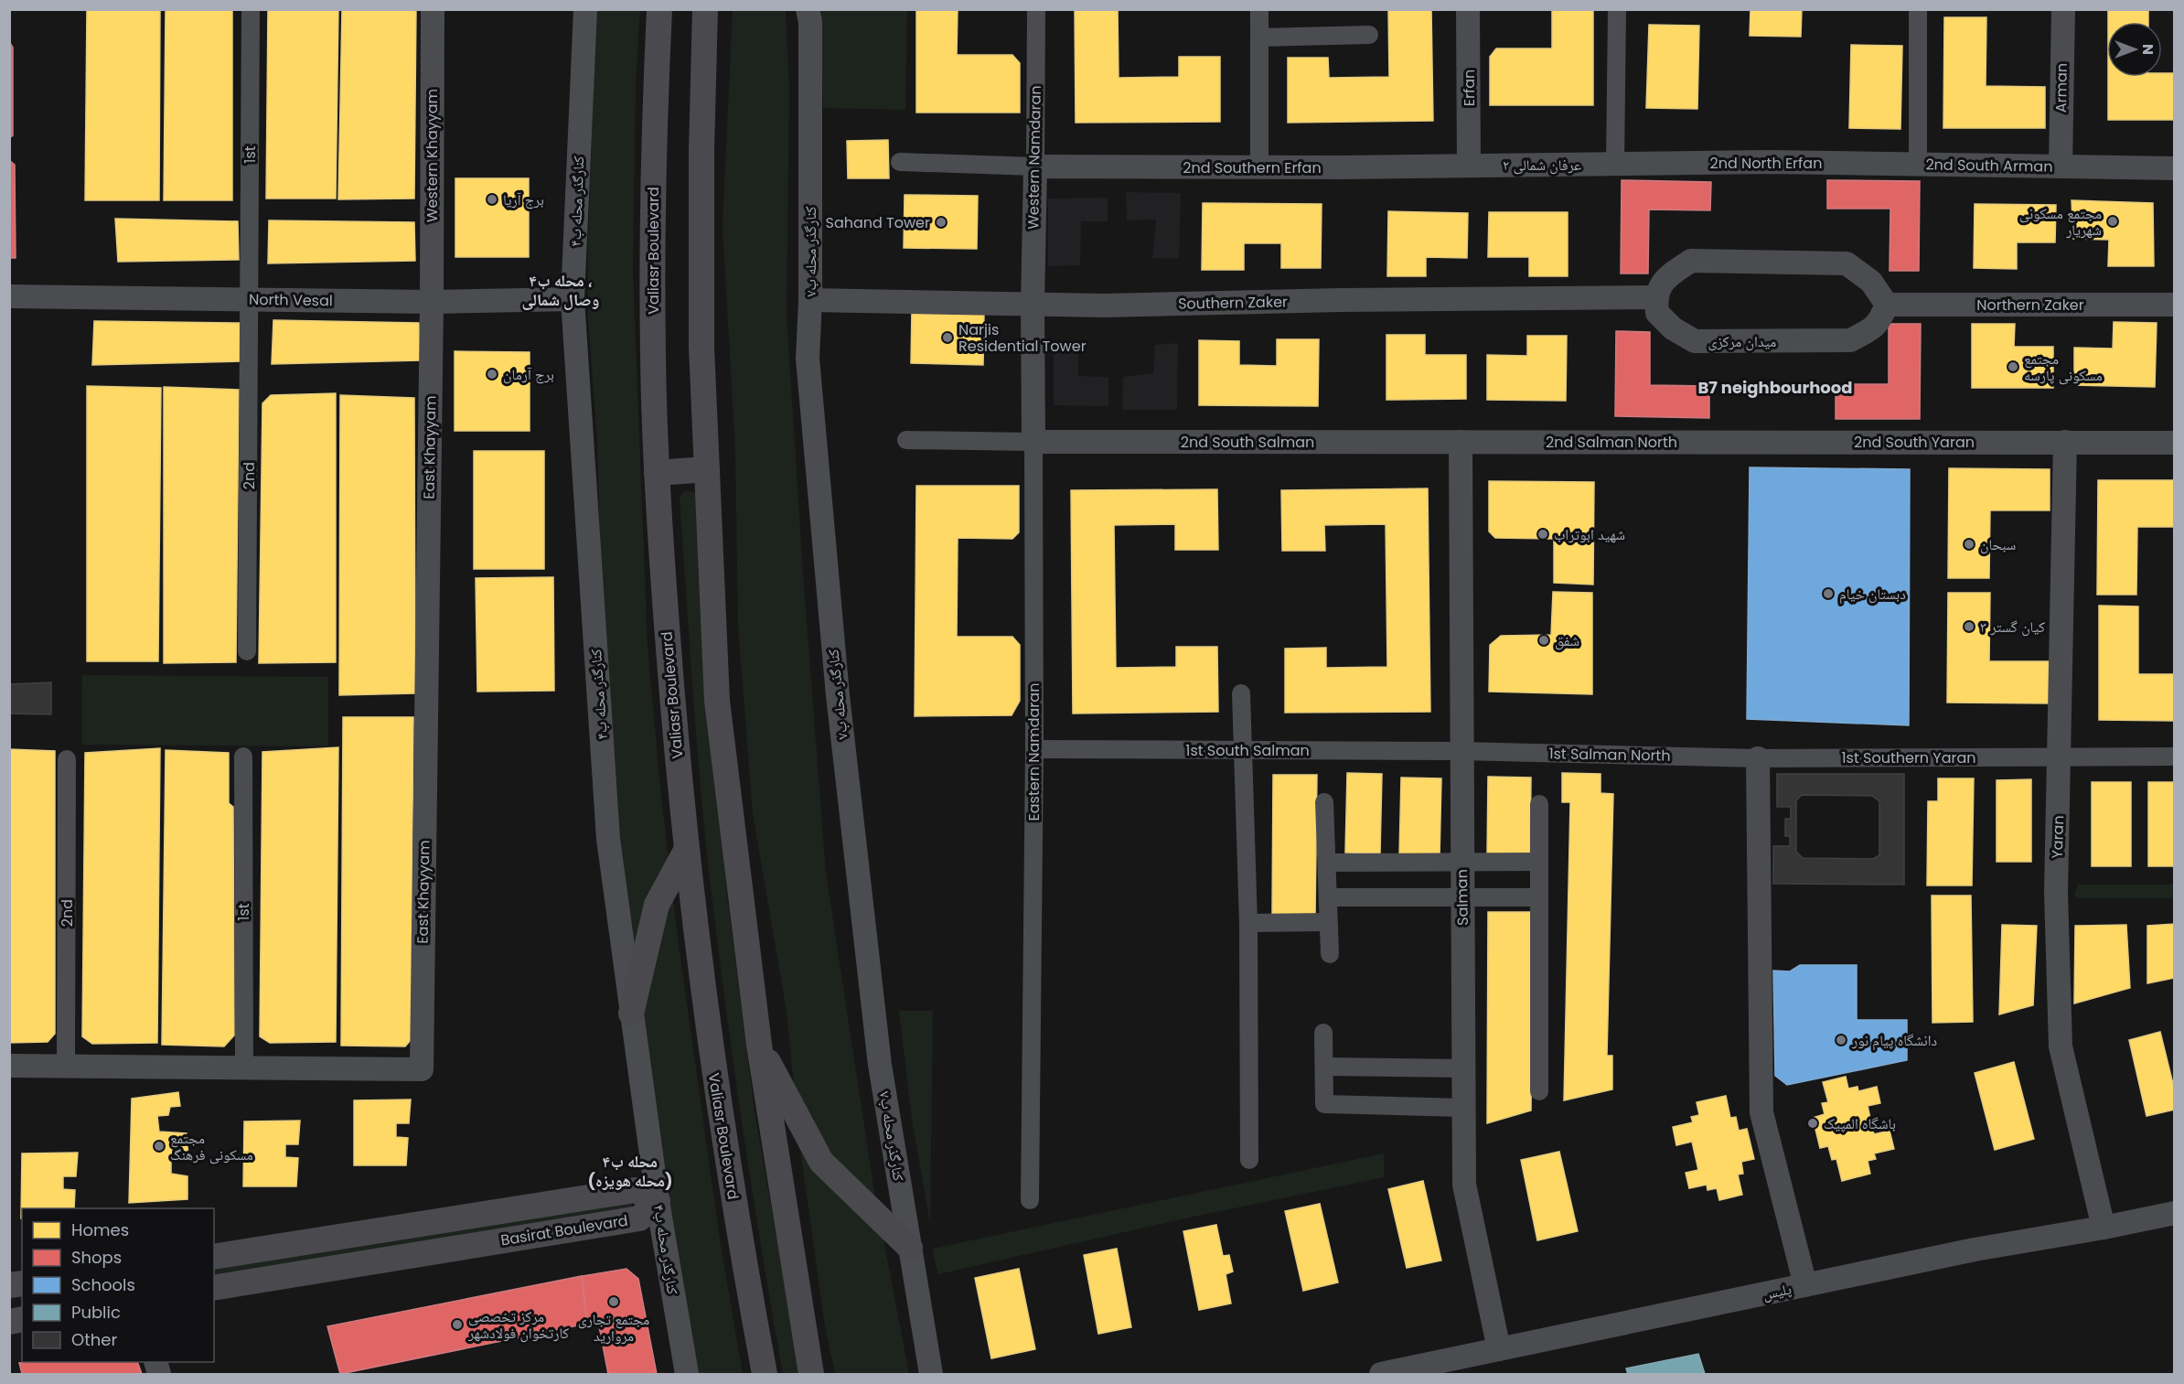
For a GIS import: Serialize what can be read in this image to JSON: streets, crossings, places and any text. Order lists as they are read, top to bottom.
{
  "streets": {
    "main road": ["Valiasr Boulevard", "Basirat Boulevard"],
    "street": [
      "Erfan",
      "Arman",
      "1st",
      "Western Khayyam",
      "Western Namdaran",
      "2nd North Erfan",
      "عرفان شمالی ۲",
      "2nd South Arman",
      "2nd Southern Erfan",
      "کنارگذر محله ب۴",
      "کنارگذر محله ب۷",
      "North Vesal",
      "Southern Zaker",
      "Northern Zaker",
      "میدان مرکزی",
      "2nd South Salman",
      "2nd Salman North",
      "2nd South Yaran",
      "East Khayyam",
      "2nd",
      "1st South Salman",
      "Eastern Namdaran",
      "1st Salman North",
      "1st Southern Yaran",
      "Yaran",
      "Salman",
      "پلیس"
    ]
  },
  "crossings": [
    ["Erfan", "عرفان شمالی ۲"],
    ["Erfan", "2nd Southern Erfan"],
    ["Arman", "2nd South Arman"],
    ["1st", "North Vesal"],
    ["1st", "East Khayyam"],
    ["1st", "2nd"],
    ["Western Khayyam", "North Vesal"],
    ["Western Khayyam", "East Khayyam"],
    ["Western Namdaran", "2nd Southern Erfan"],
    ["Western Namdaran", "Southern Zaker"],
    ["Western Namdaran", "Eastern Namdaran"],
    ["2nd North Erfan", "عرفان شمالی ۲"],
    ["2nd North Erfan", "2nd South Arman"],
    ["عرفان شمالی ۲", "2nd Southern Erfan"],
    ["کنارگذر محله ب۴", "North Vesal"],
    ["کنارگذر محله ب۴", "Basirat Boulevard"],
    ["کنارگذر محله ب۷", "Southern Zaker"],
    ["North Vesal", "East Khayyam"],
    ["North Vesal", "2nd"],
    ["Southern Zaker", "میدان مرکزی"],
    ["Southern Zaker", "Eastern Namdaran"],
    ["Northern Zaker", "میدان مرکزی"],
    ["2nd South Salman", "2nd Salman North"],
    ["2nd South Salman", "Eastern Namdaran"],
    ["2nd South Salman", "Salman"],
    ["2nd Salman North", "2nd South Yaran"],
    ["2nd Salman North", "Salman"],
    ["2nd South Yaran", "Yaran"],
    ["East Khayyam", "2nd"],
    ["1st South Salman", "Eastern Namdaran"],
    ["1st South Salman", "1st Salman North"],
    ["1st South Salman", "Salman"],
    ["1st Salman North", "1st Southern Yaran"],
    ["1st Salman North", "Salman"],
    ["1st Southern Yaran", "Yaran"],
    ["Yaran", "پلیس"],
    ["Salman", "پلیس"]
  ],
  "districts": ["محله ب۴ ، وصال شمالی", "B7 neighbourhood", "محله ب۴ (محله هویزه)"],
  "places": [
    "برج آریا",
    "مجتمع مسکونی شهریار",
    "Sahand Tower",
    "Narjis Residential Tower",
    "مجتمع مسکونی پارسه",
    "برج آرمان",
    "شهید ابوتراب",
    "سبحان",
    "دبستان خیام",
    "کیان گستر ۳",
    "شفق",
    "دانشگاه پیام نور",
    "باشگاه المپیک",
    "مجتمع مسکونی فرهنگ",
    "مجتمع تجاری مروارید",
    "مرکز تخصصی کارتخوان فولادشهر"
  ],
  "legend": [
    "Homes",
    "Shops",
    "Schools",
    "Public",
    "Other"
  ],
  "north": "right"
}
